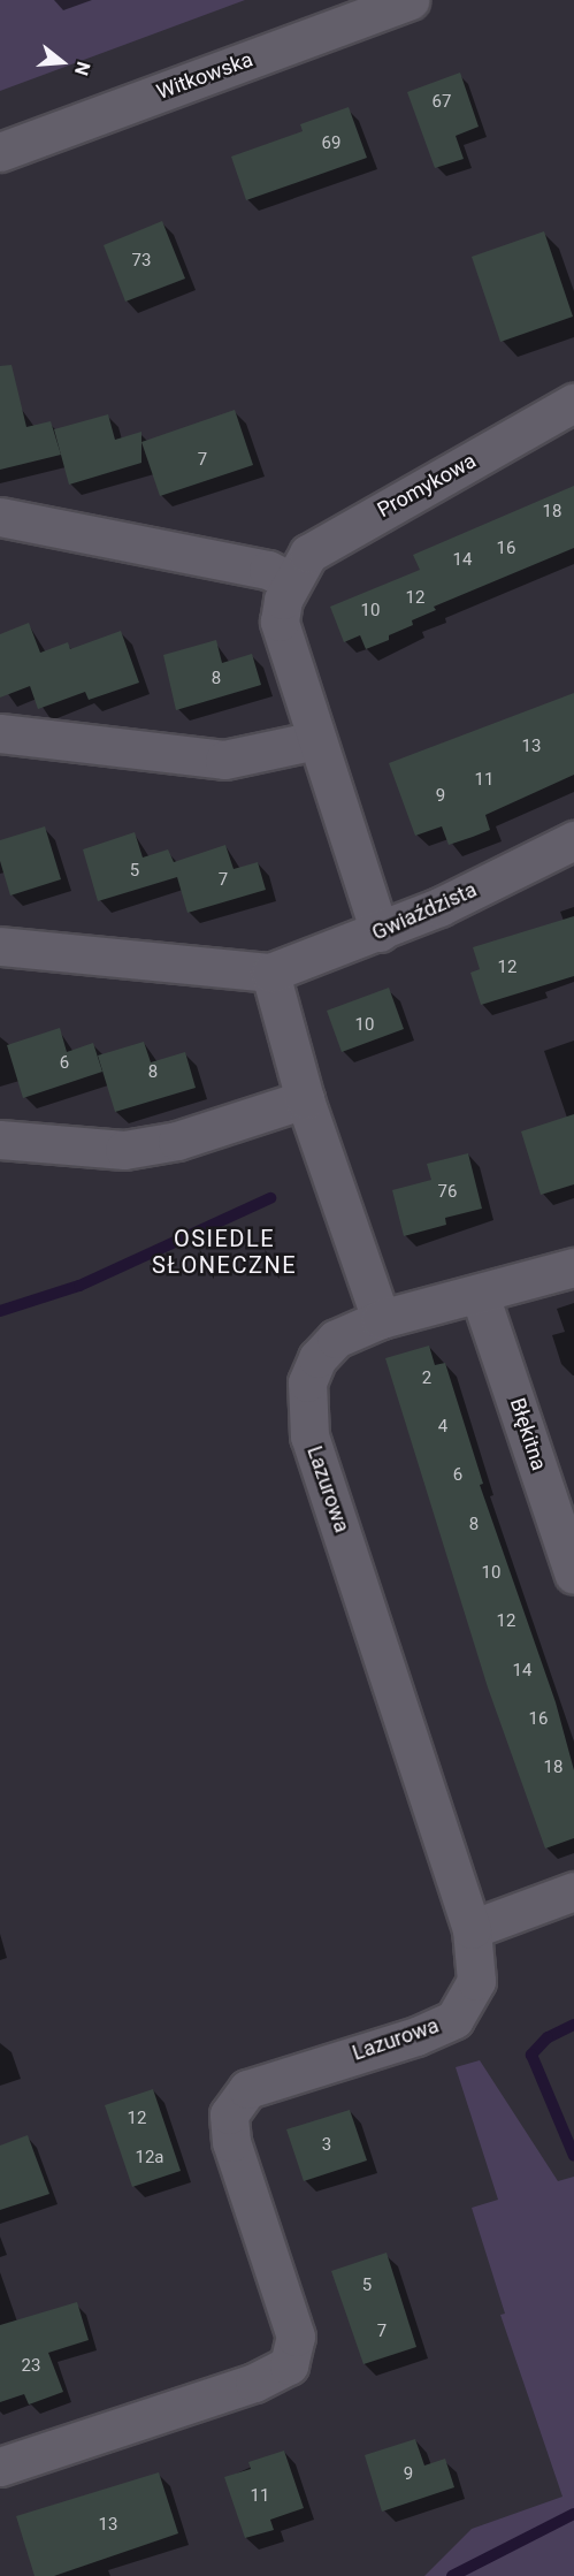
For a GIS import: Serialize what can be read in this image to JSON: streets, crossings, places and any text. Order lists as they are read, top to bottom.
{
  "streets": {
    "street": [
      "Witkowska",
      "Promykowa",
      "Gwiaździsta",
      "Błękitna",
      "Lazurowa"
    ]
  },
  "crossings": [
    ["Promykowa", "Gwiaździsta"]
  ],
  "districts": ["OSIEDLE SŁONECZNE"],
  "house_numbers": [
    "67",
    "69",
    "73",
    "7",
    "18",
    "16",
    "14",
    "12",
    "10",
    "8",
    "13",
    "11",
    "9",
    "5",
    "7",
    "12",
    "10",
    "6",
    "8",
    "76",
    "2",
    "4",
    "6",
    "8",
    "10",
    "12",
    "14",
    "16",
    "18",
    "12",
    "3",
    "12a",
    "5",
    "7",
    "23",
    "9",
    "11",
    "13"
  ],
  "north": "right"
}
